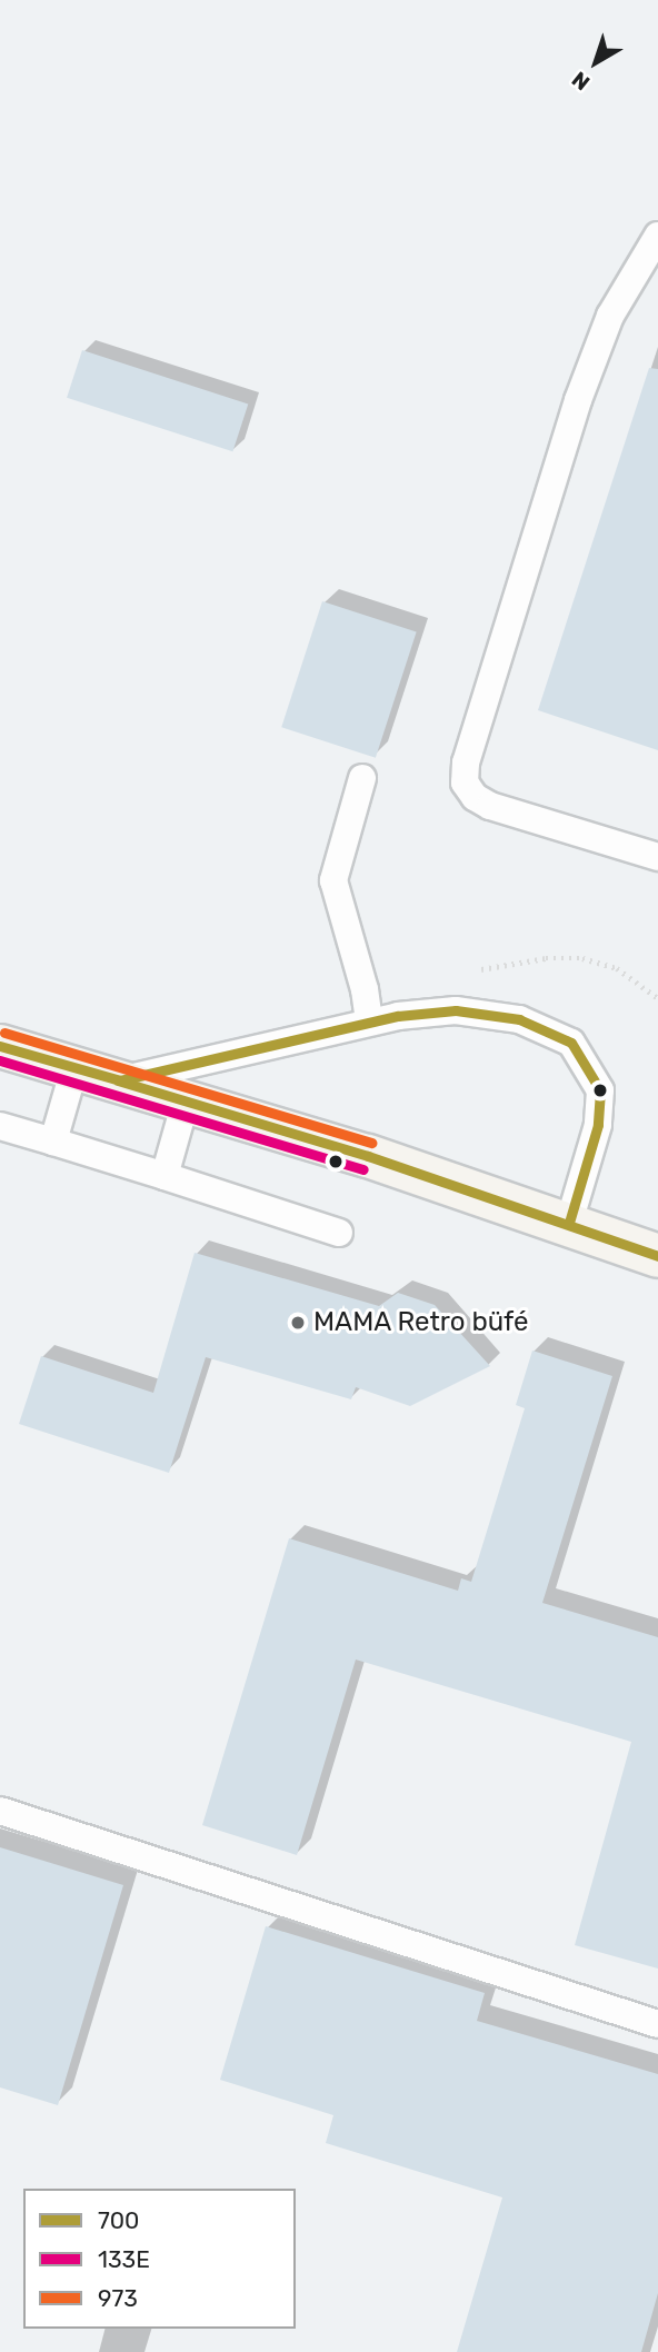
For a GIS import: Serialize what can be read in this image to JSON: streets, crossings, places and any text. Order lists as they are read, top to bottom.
{
  "places": ["MAMA Retro büfé"],
  "lines": ["transit line 700", "transit line 973", "transit line 133E"],
  "legend": ["700", "133E", "973"],
  "north": "bottom left"
}
